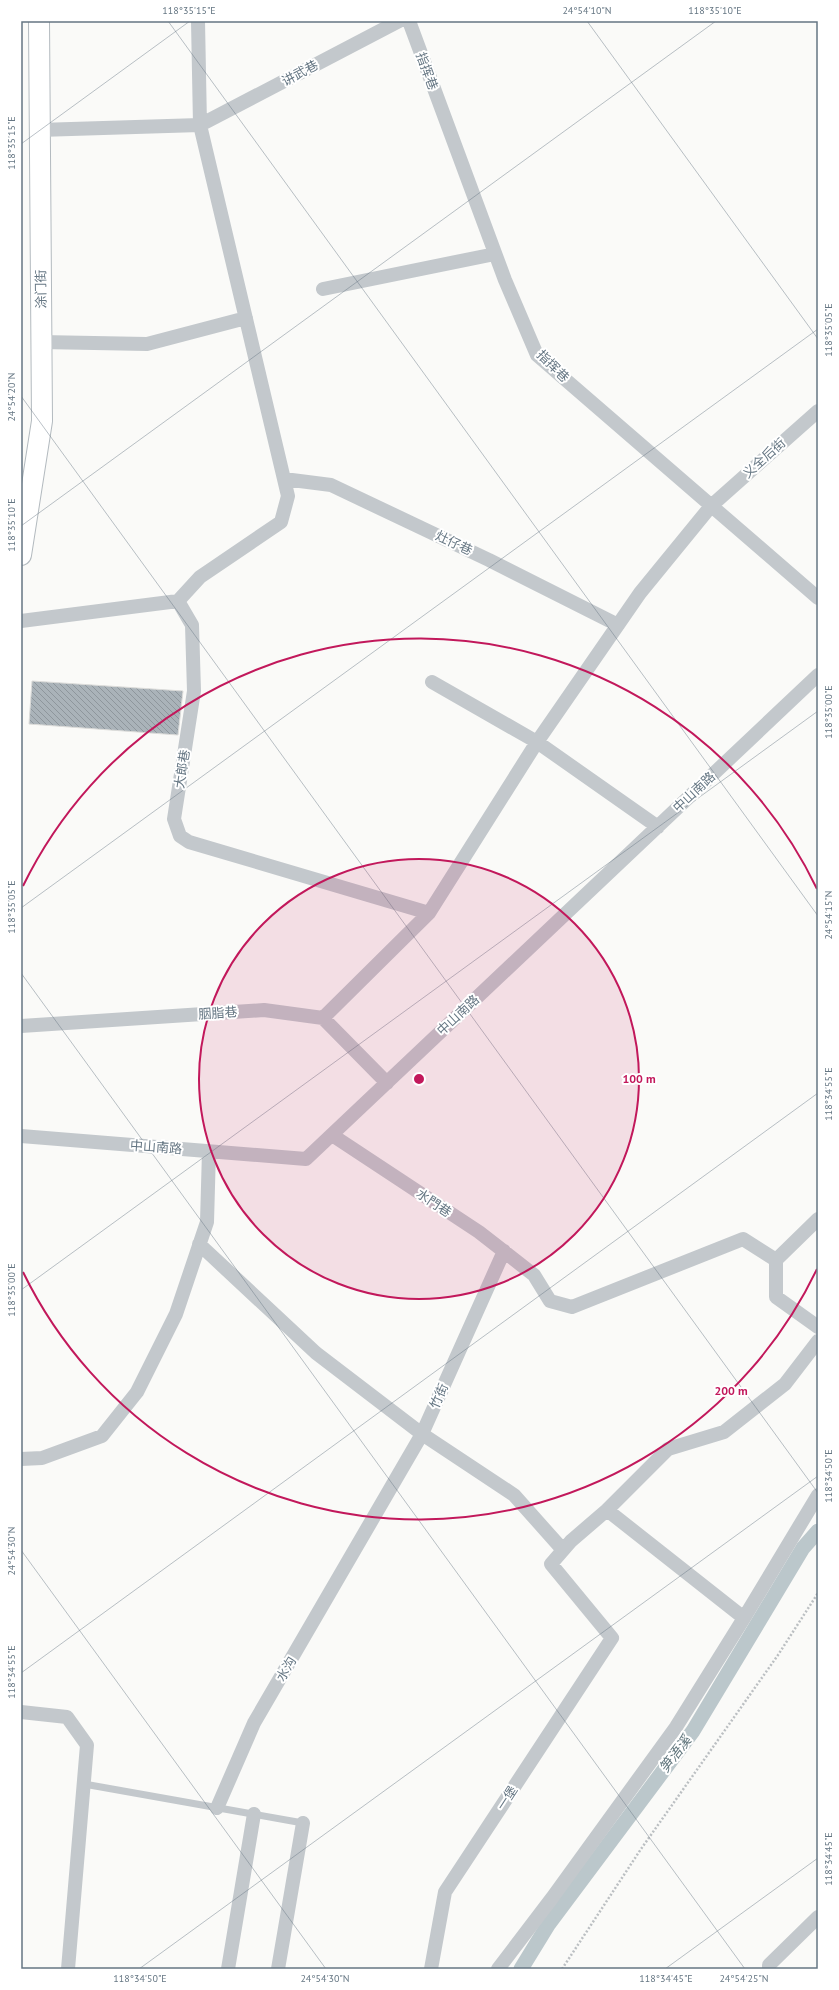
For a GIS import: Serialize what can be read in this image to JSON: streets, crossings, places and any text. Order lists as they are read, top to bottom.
{
  "streets": {
    "main road": ["涂门街"],
    "street": [
      "指挥巷",
      "讲武巷",
      "义全后街",
      "灶仔巷",
      "大郎巷",
      "中山南路",
      "胭脂巷",
      "水門巷",
      "竹街",
      "水沟",
      "一堡"
    ]
  },
  "crossings": [
    ["指挥巷", "义全后街"],
    ["义全后街", "灶仔巷"],
    ["义全后街", "大郎巷"],
    ["义全后街", "胭脂巷"],
    ["中山南路", "水門巷"],
    ["水門巷", "竹街"],
    ["竹街", "水沟"]
  ],
  "water": ["笋浯溪"],
  "coordinates": [
    "118°35'15\"E",
    "24°54'10\"N",
    "118°35'10\"E",
    "118°35'05\"E",
    "24°54'20\"N",
    "118°35'00\"E",
    "24°54'15\"N",
    "118°34'55\"E",
    "118°34'50\"E",
    "24°54'30\"N",
    "118°34'45\"E",
    "24°54'25\"N"
  ],
  "rings": ["100 m", "200 m"]
}
